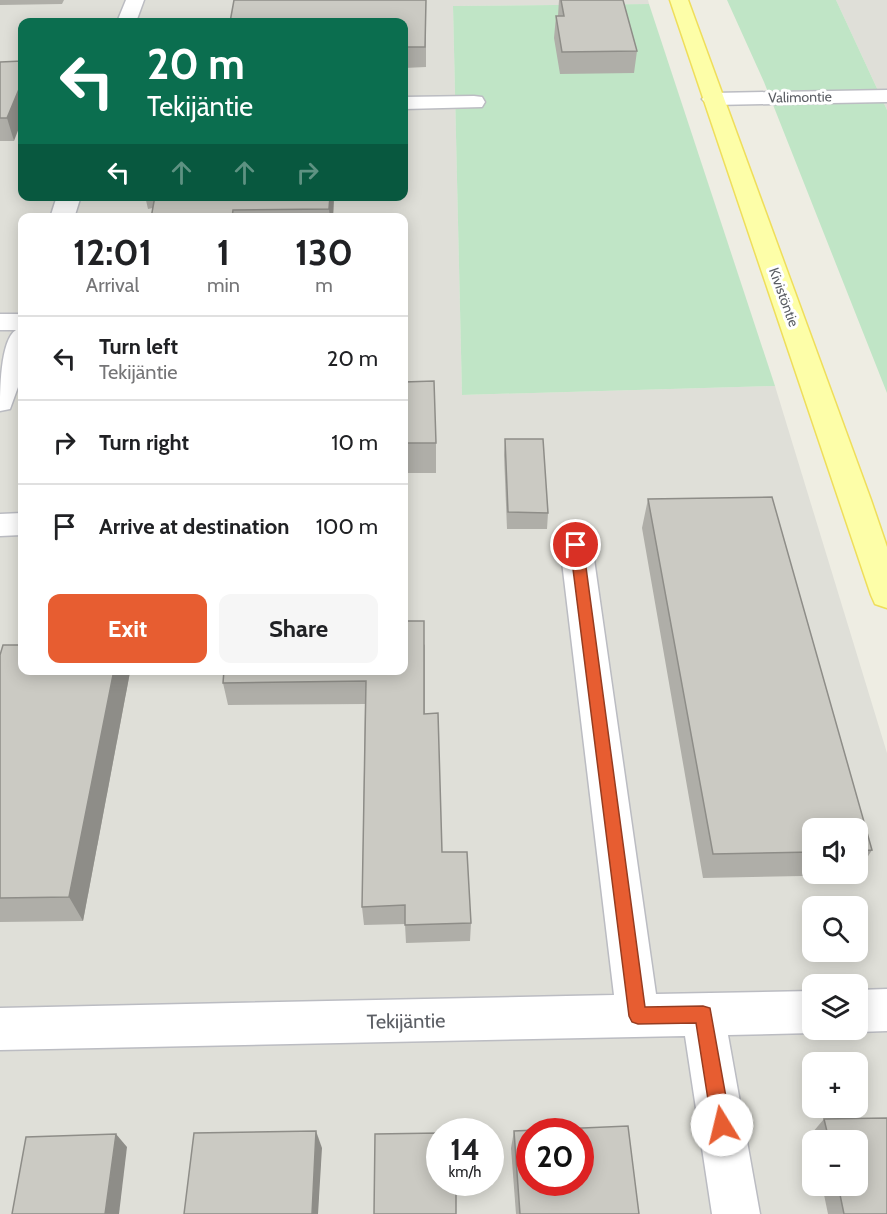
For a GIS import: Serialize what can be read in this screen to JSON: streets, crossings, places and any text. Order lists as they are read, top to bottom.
{
  "streets": {
    "main road": ["Kivistöntie"],
    "street": ["Valimontie", "Tekijäntie"]
  },
  "crossings": [
    ["Valimontie", "Kivistöntie"]
  ],
  "page": {
    "turn": ["20 m", "Tekijäntie"],
    "eta": [
      "12:01",
      "Arrival",
      "1",
      "min",
      "130",
      "m"
    ],
    "list": [
      {
        "name": "Turn left",
        "note": "Tekijäntie",
        "value": "20 m"
      },
      {
        "name": "Turn right",
        "value": "10 m"
      },
      {
        "name": "Arrive at destination",
        "value": "100 m"
      }
    ],
    "buttons": ["Exit", "Share"],
    "map_buttons": ["+", "−"],
    "speed": "14 km/h",
    "limit": "20"
  }
}
